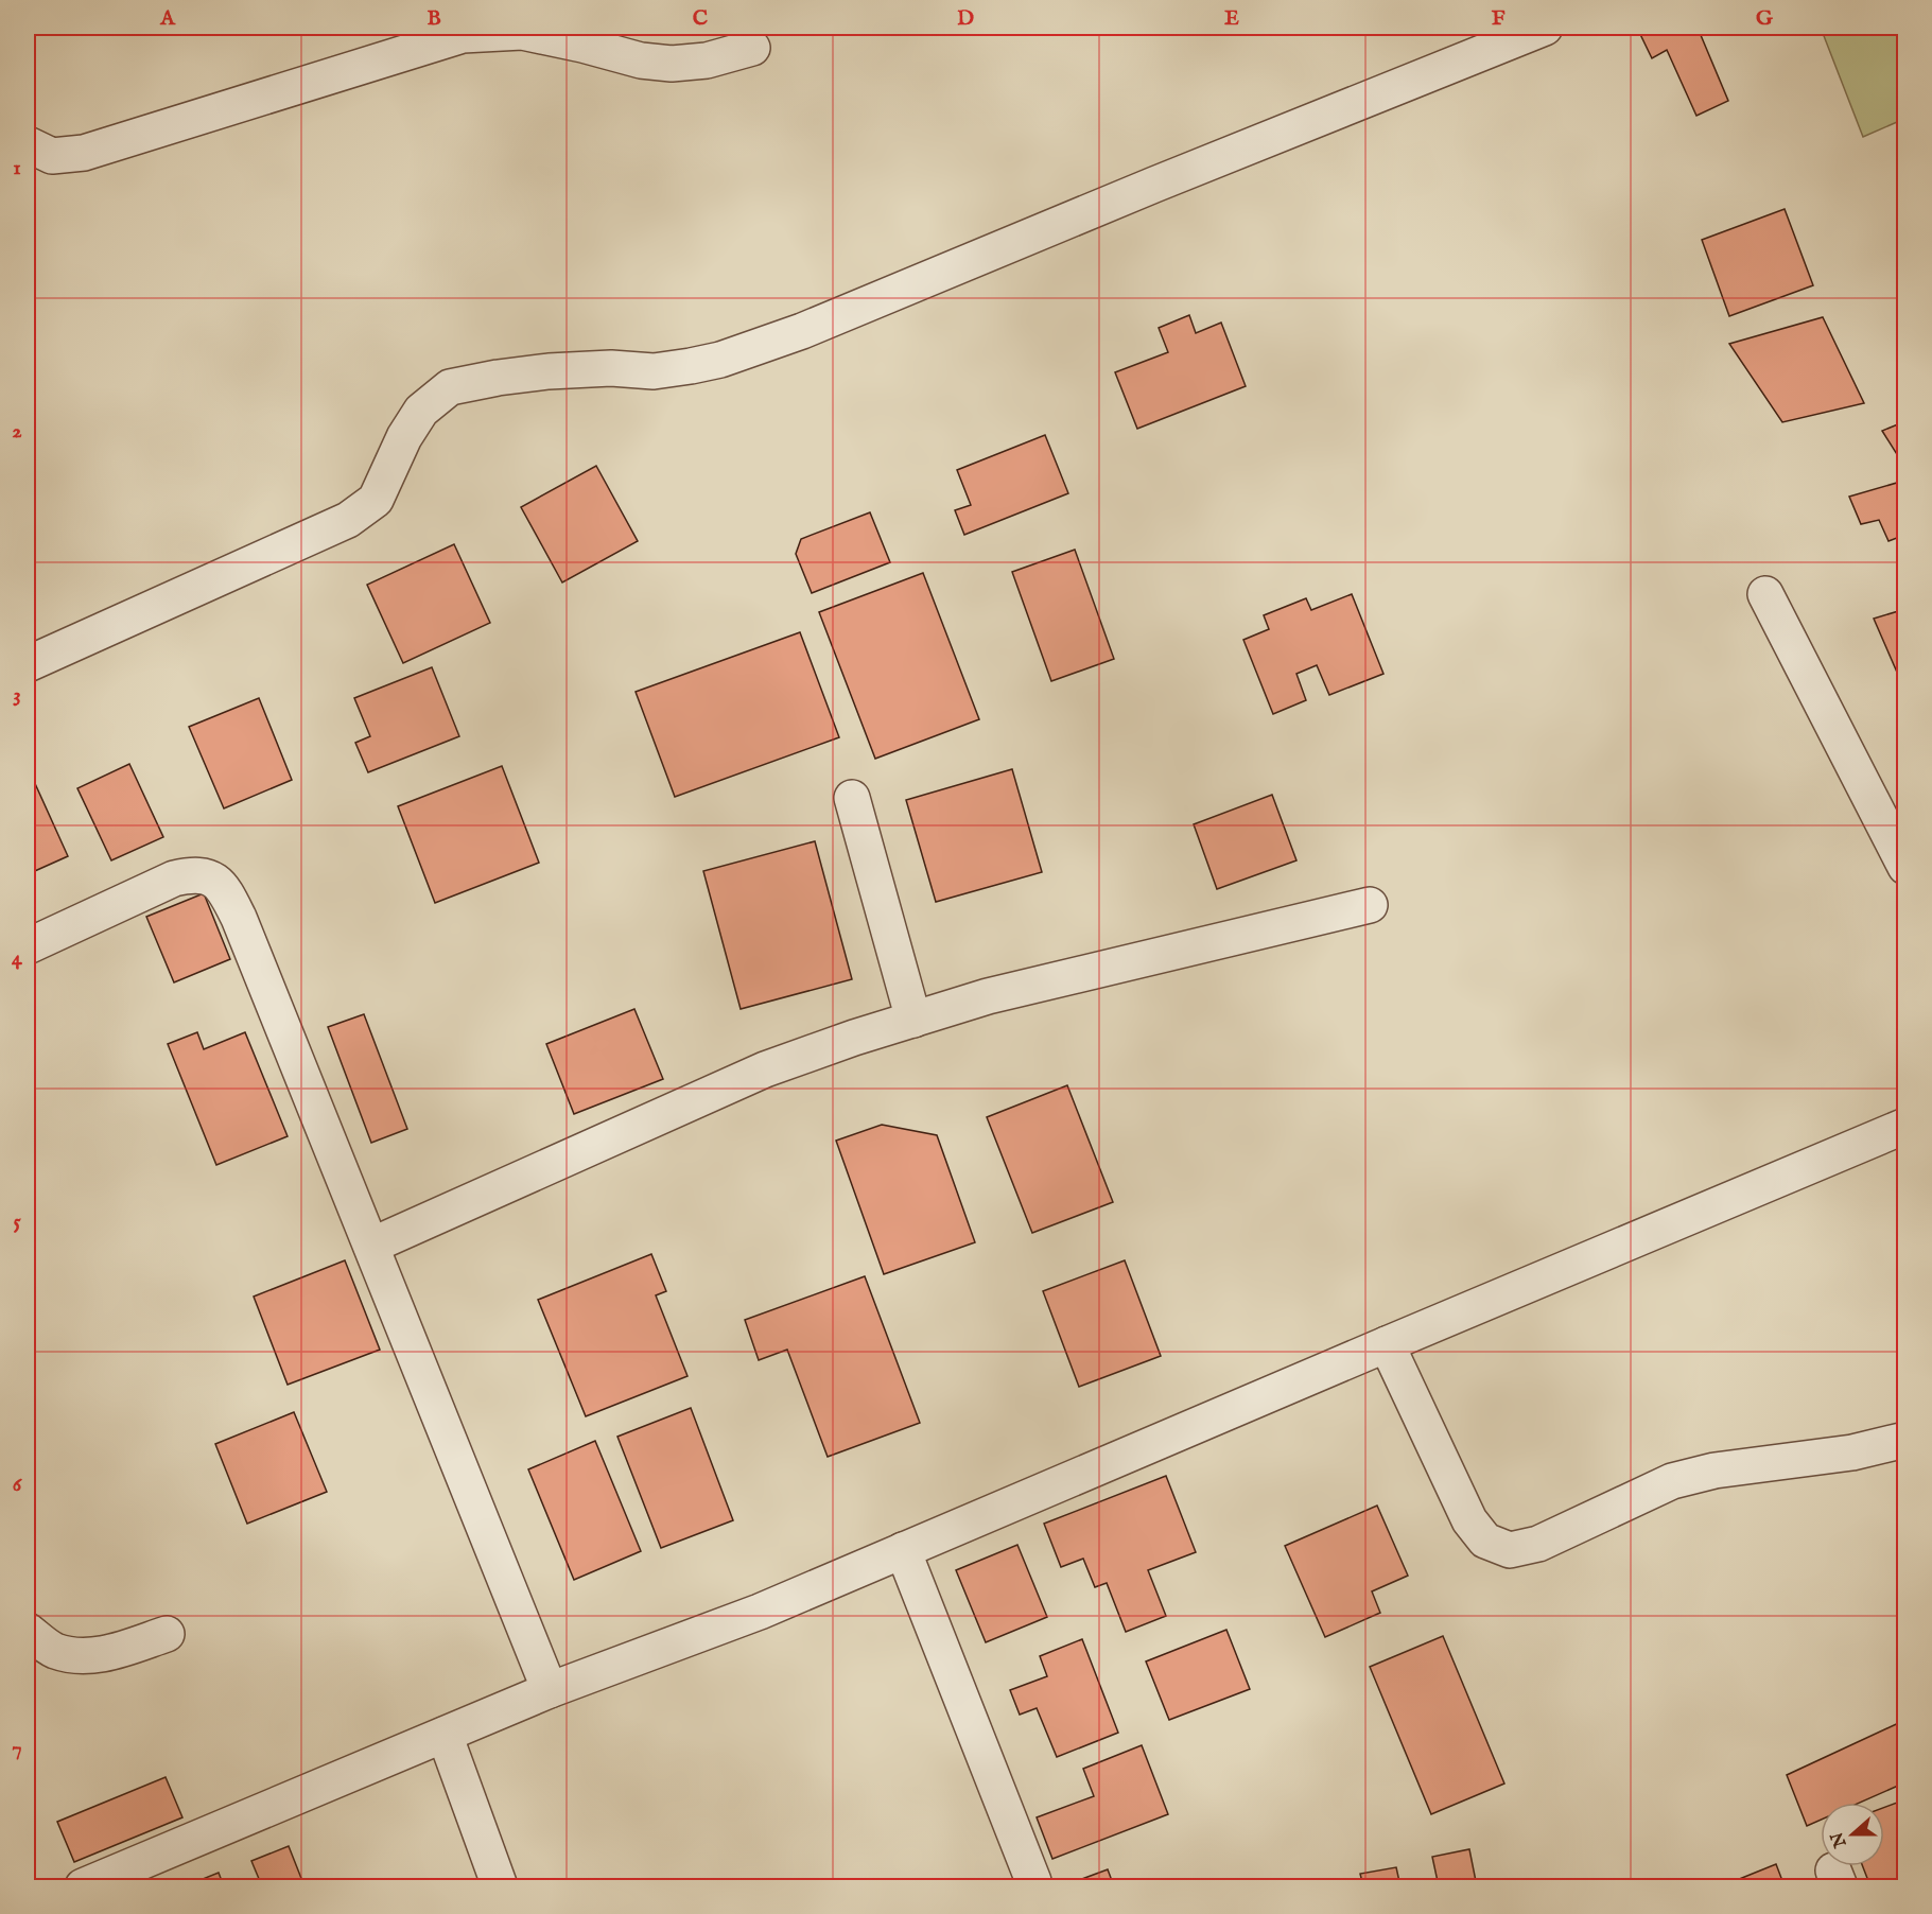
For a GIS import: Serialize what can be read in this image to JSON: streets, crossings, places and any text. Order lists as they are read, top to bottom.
{
  "north": "left",
  "grid": {
    "columns": [
      "A",
      "B",
      "C",
      "D",
      "E",
      "F",
      "G"
    ],
    "rows": [
      "1",
      "2",
      "3",
      "4",
      "5",
      "6",
      "7"
    ]
  }
}
